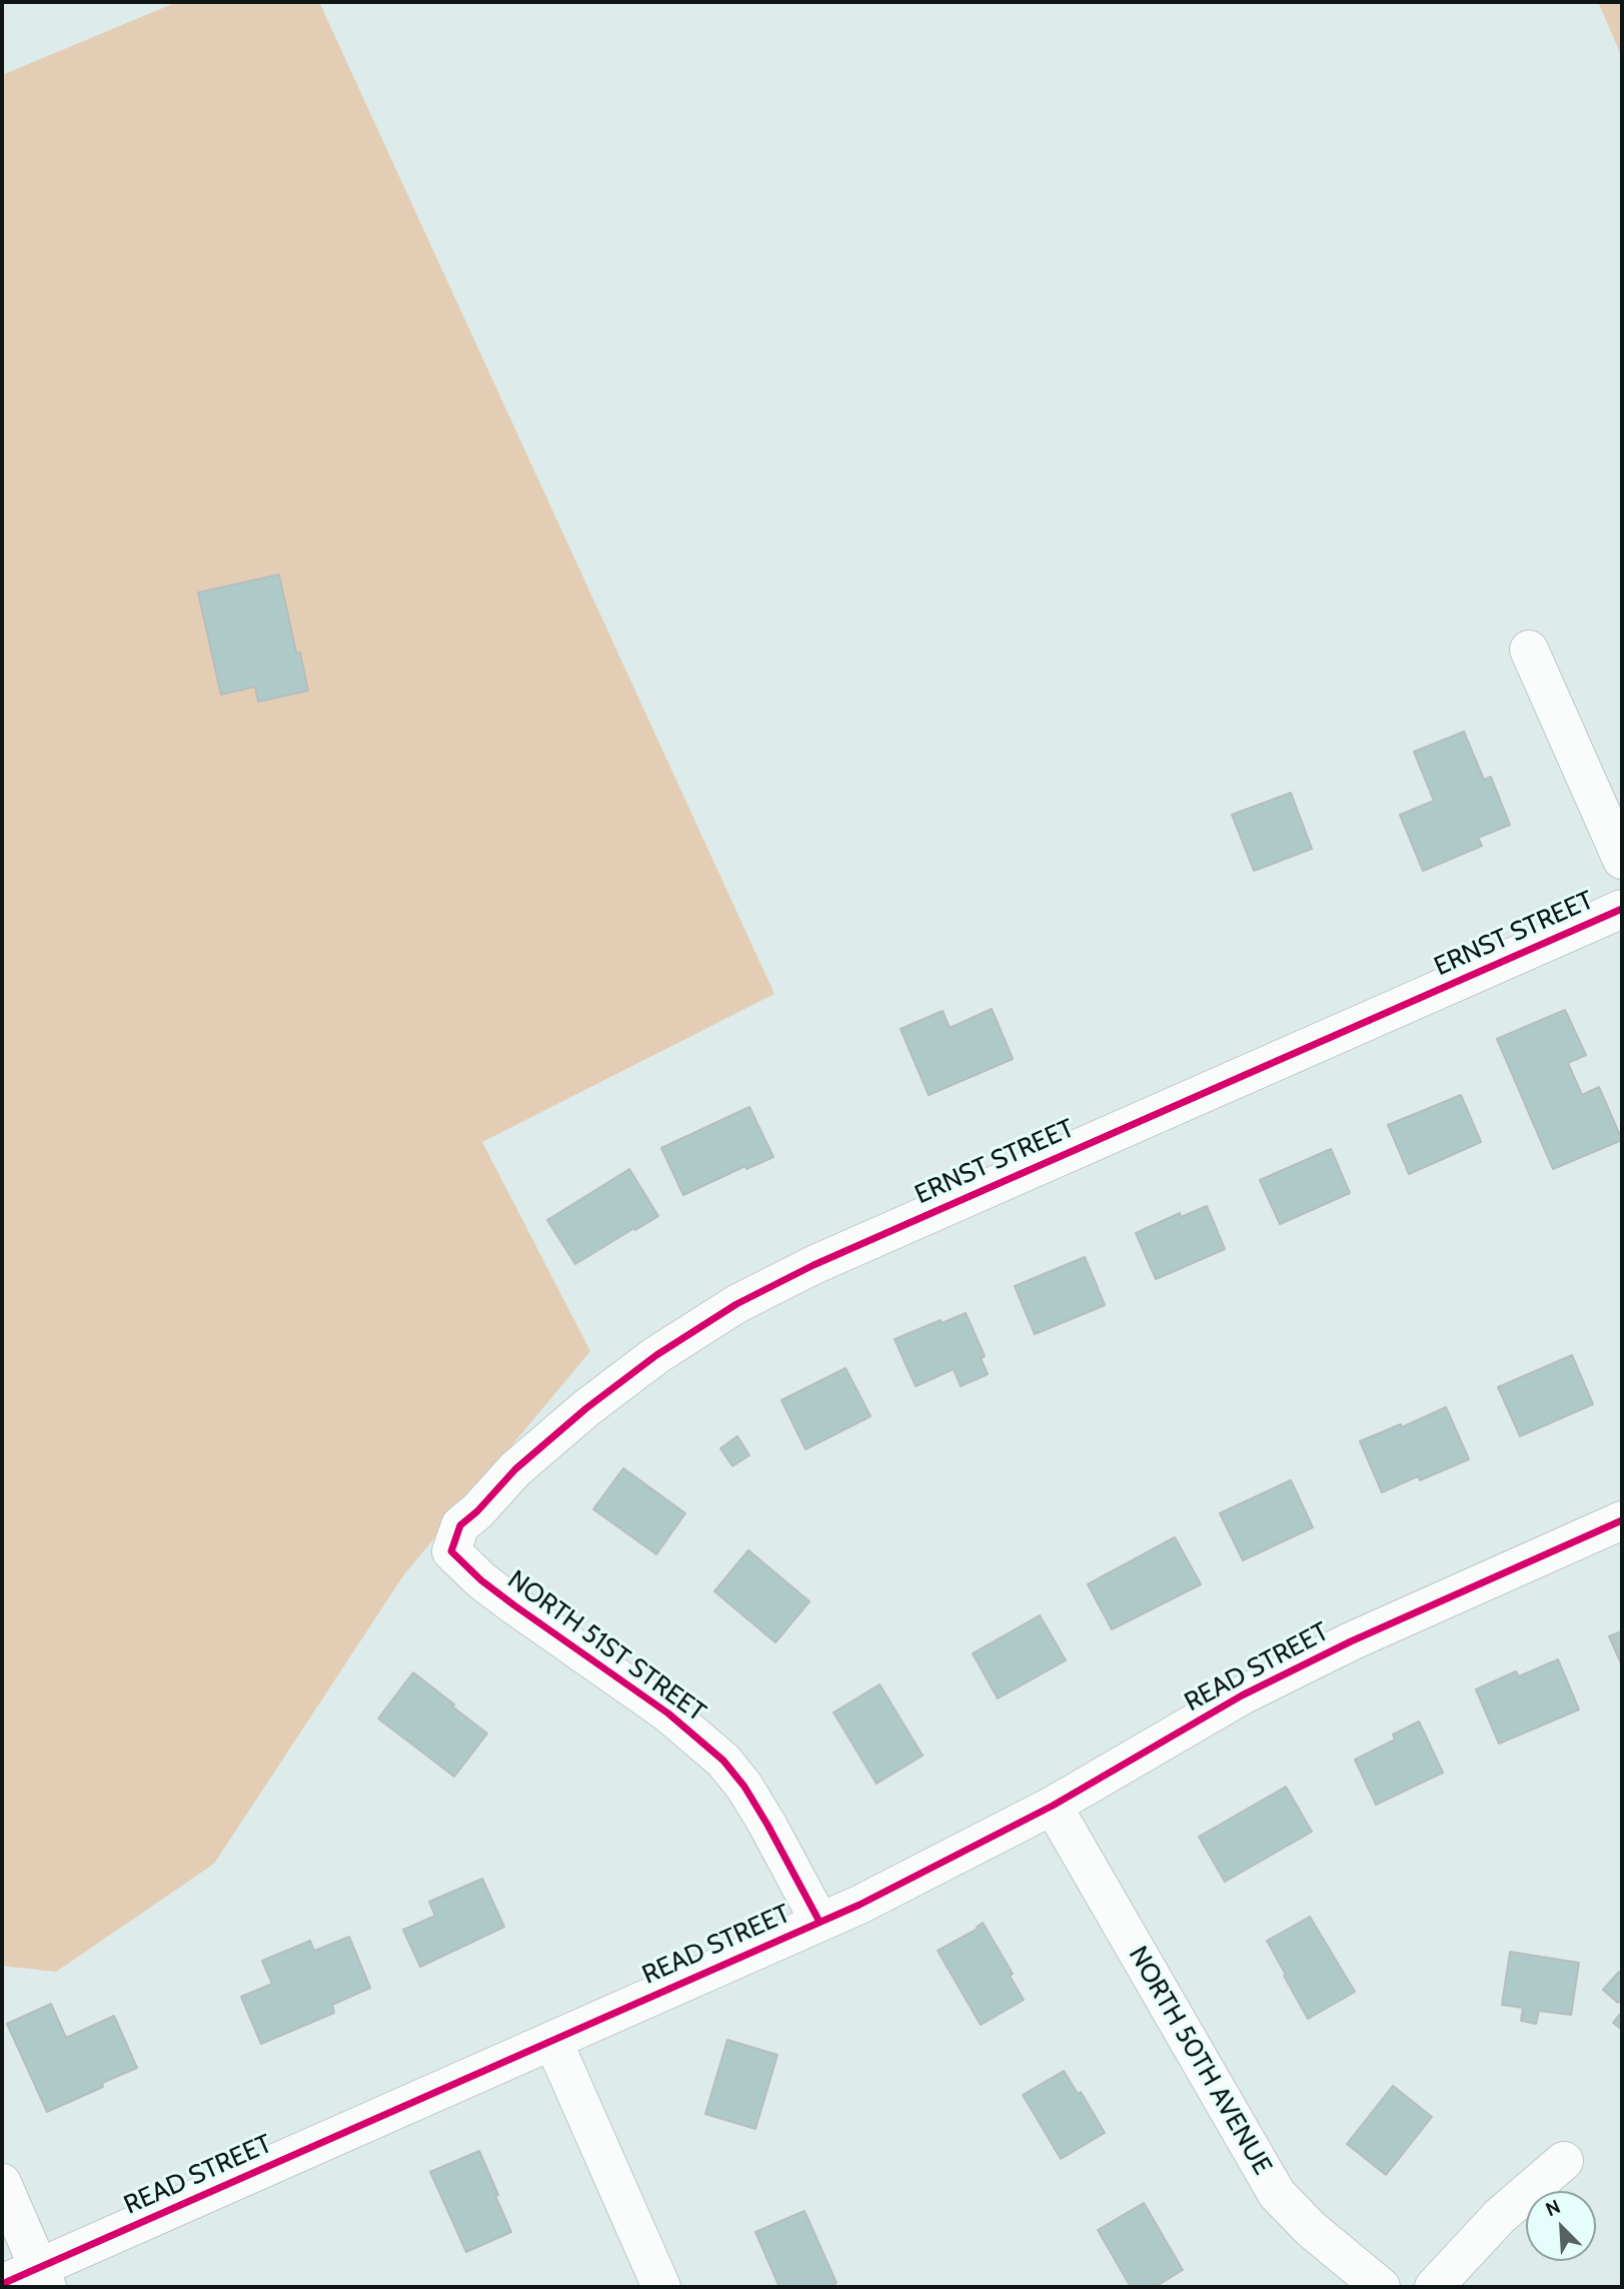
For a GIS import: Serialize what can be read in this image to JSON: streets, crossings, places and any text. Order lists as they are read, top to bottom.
{
  "streets": {
    "street": [
      "ERNST STREET",
      "NORTH 51ST STREET",
      "READ STREET",
      "NORTH 50TH AVENUE"
    ]
  },
  "crossings": [
    ["ERNST STREET", "NORTH 51ST STREET"],
    ["NORTH 51ST STREET", "READ STREET"],
    ["READ STREET", "NORTH 50TH AVENUE"]
  ],
  "north": "top left"
}
